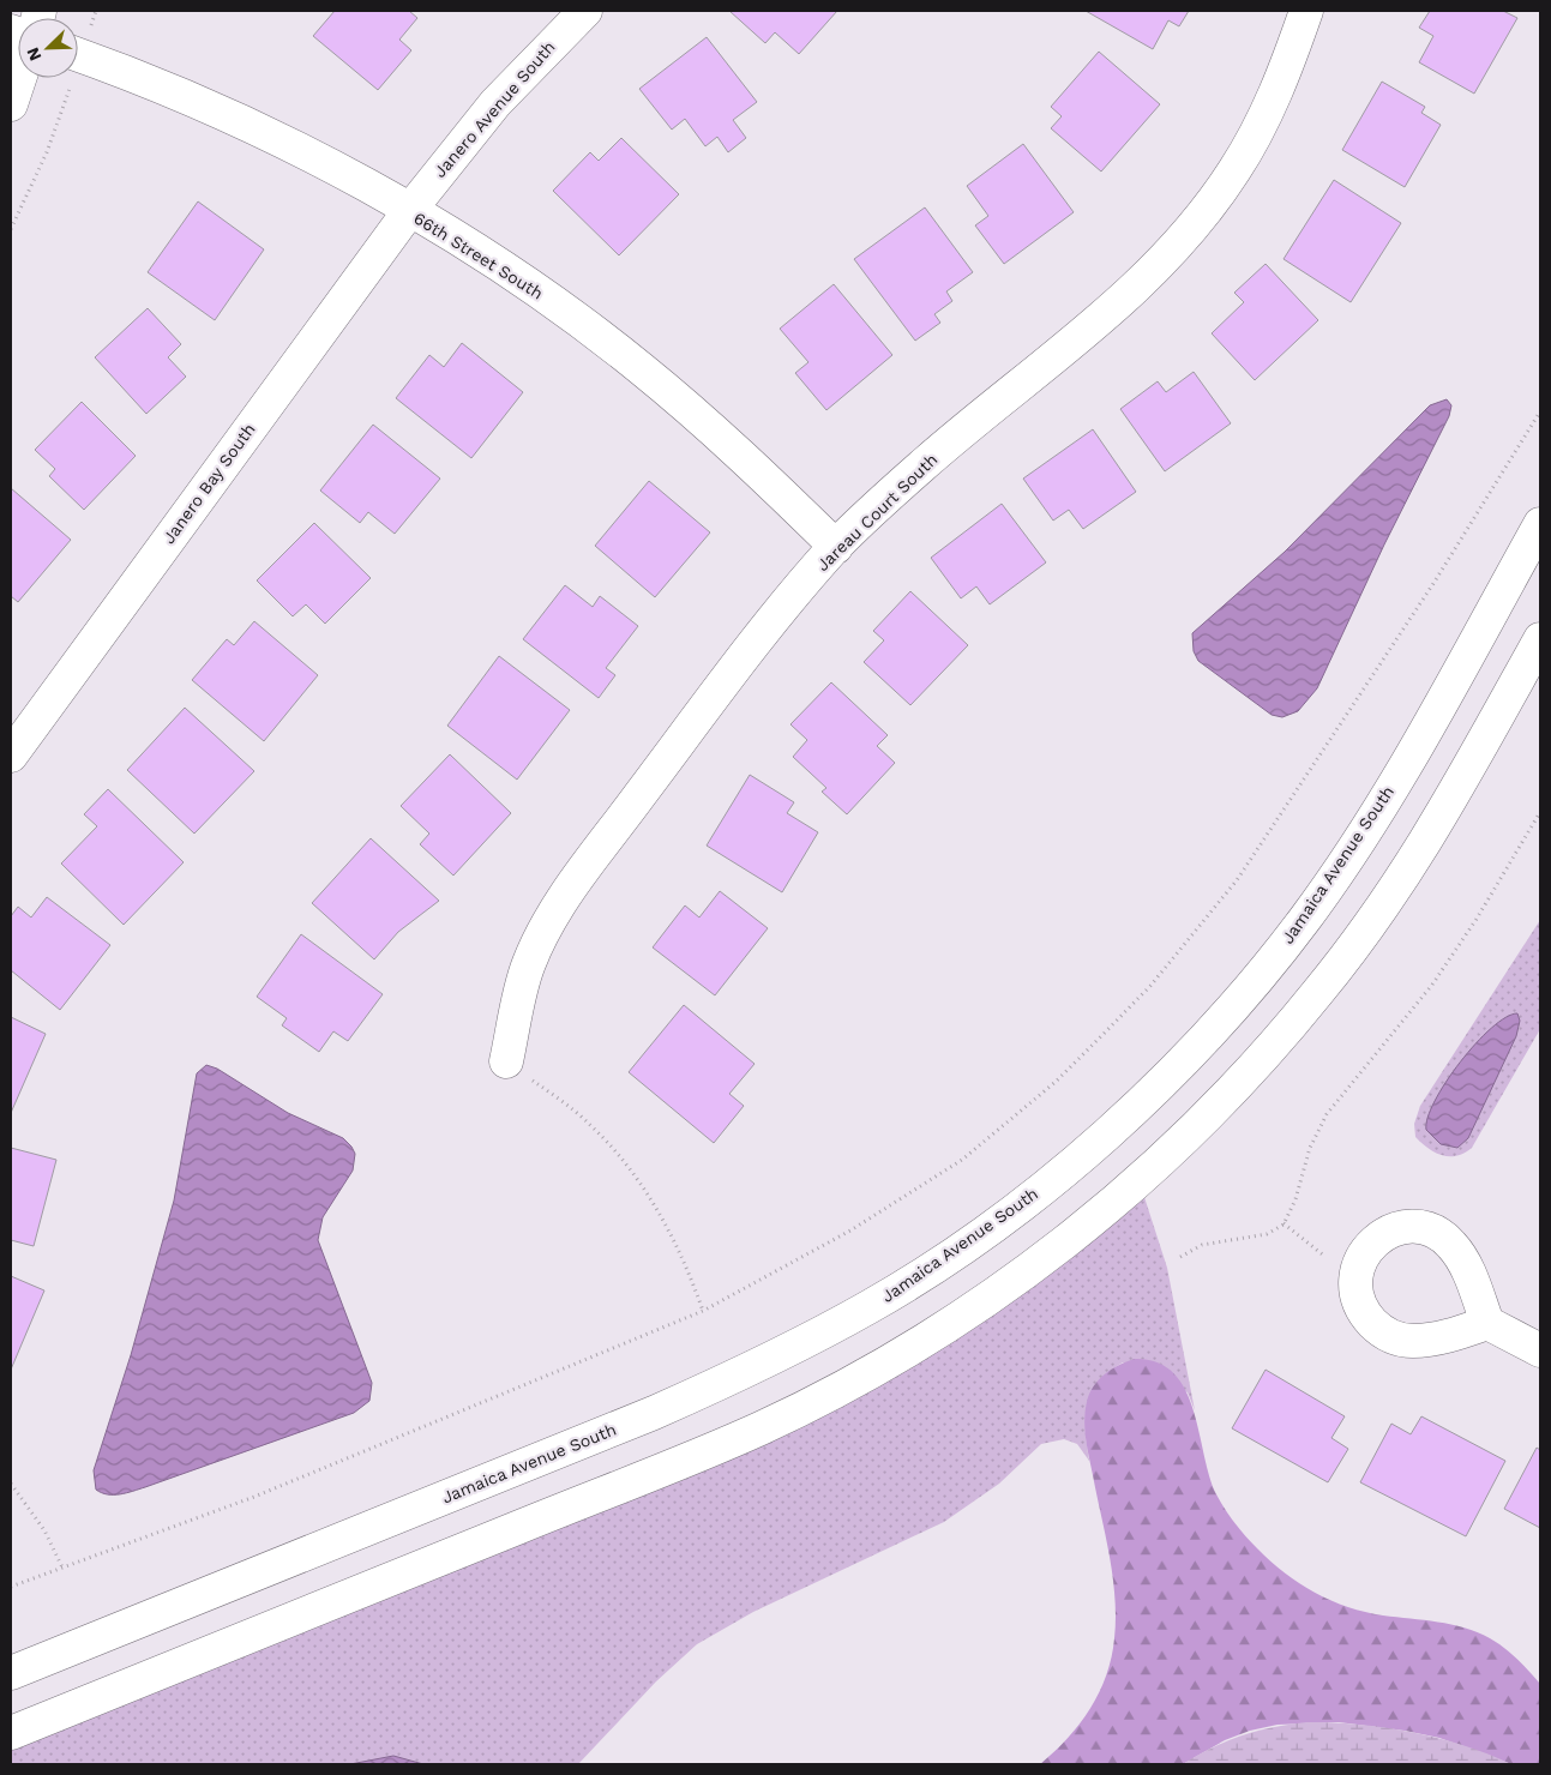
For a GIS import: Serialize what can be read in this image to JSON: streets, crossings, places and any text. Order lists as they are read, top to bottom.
{
  "streets": {
    "street": [
      "Janero Avenue South",
      "66th Street South",
      "Janero Bay South",
      "Jareau Court South",
      "Jamaica Avenue South"
    ]
  },
  "crossings": [
    ["Janero Avenue South", "66th Street South"],
    ["Janero Avenue South", "Janero Bay South"],
    ["66th Street South", "Janero Bay South"],
    ["66th Street South", "Jareau Court South"]
  ],
  "north": "bottom left"
}
